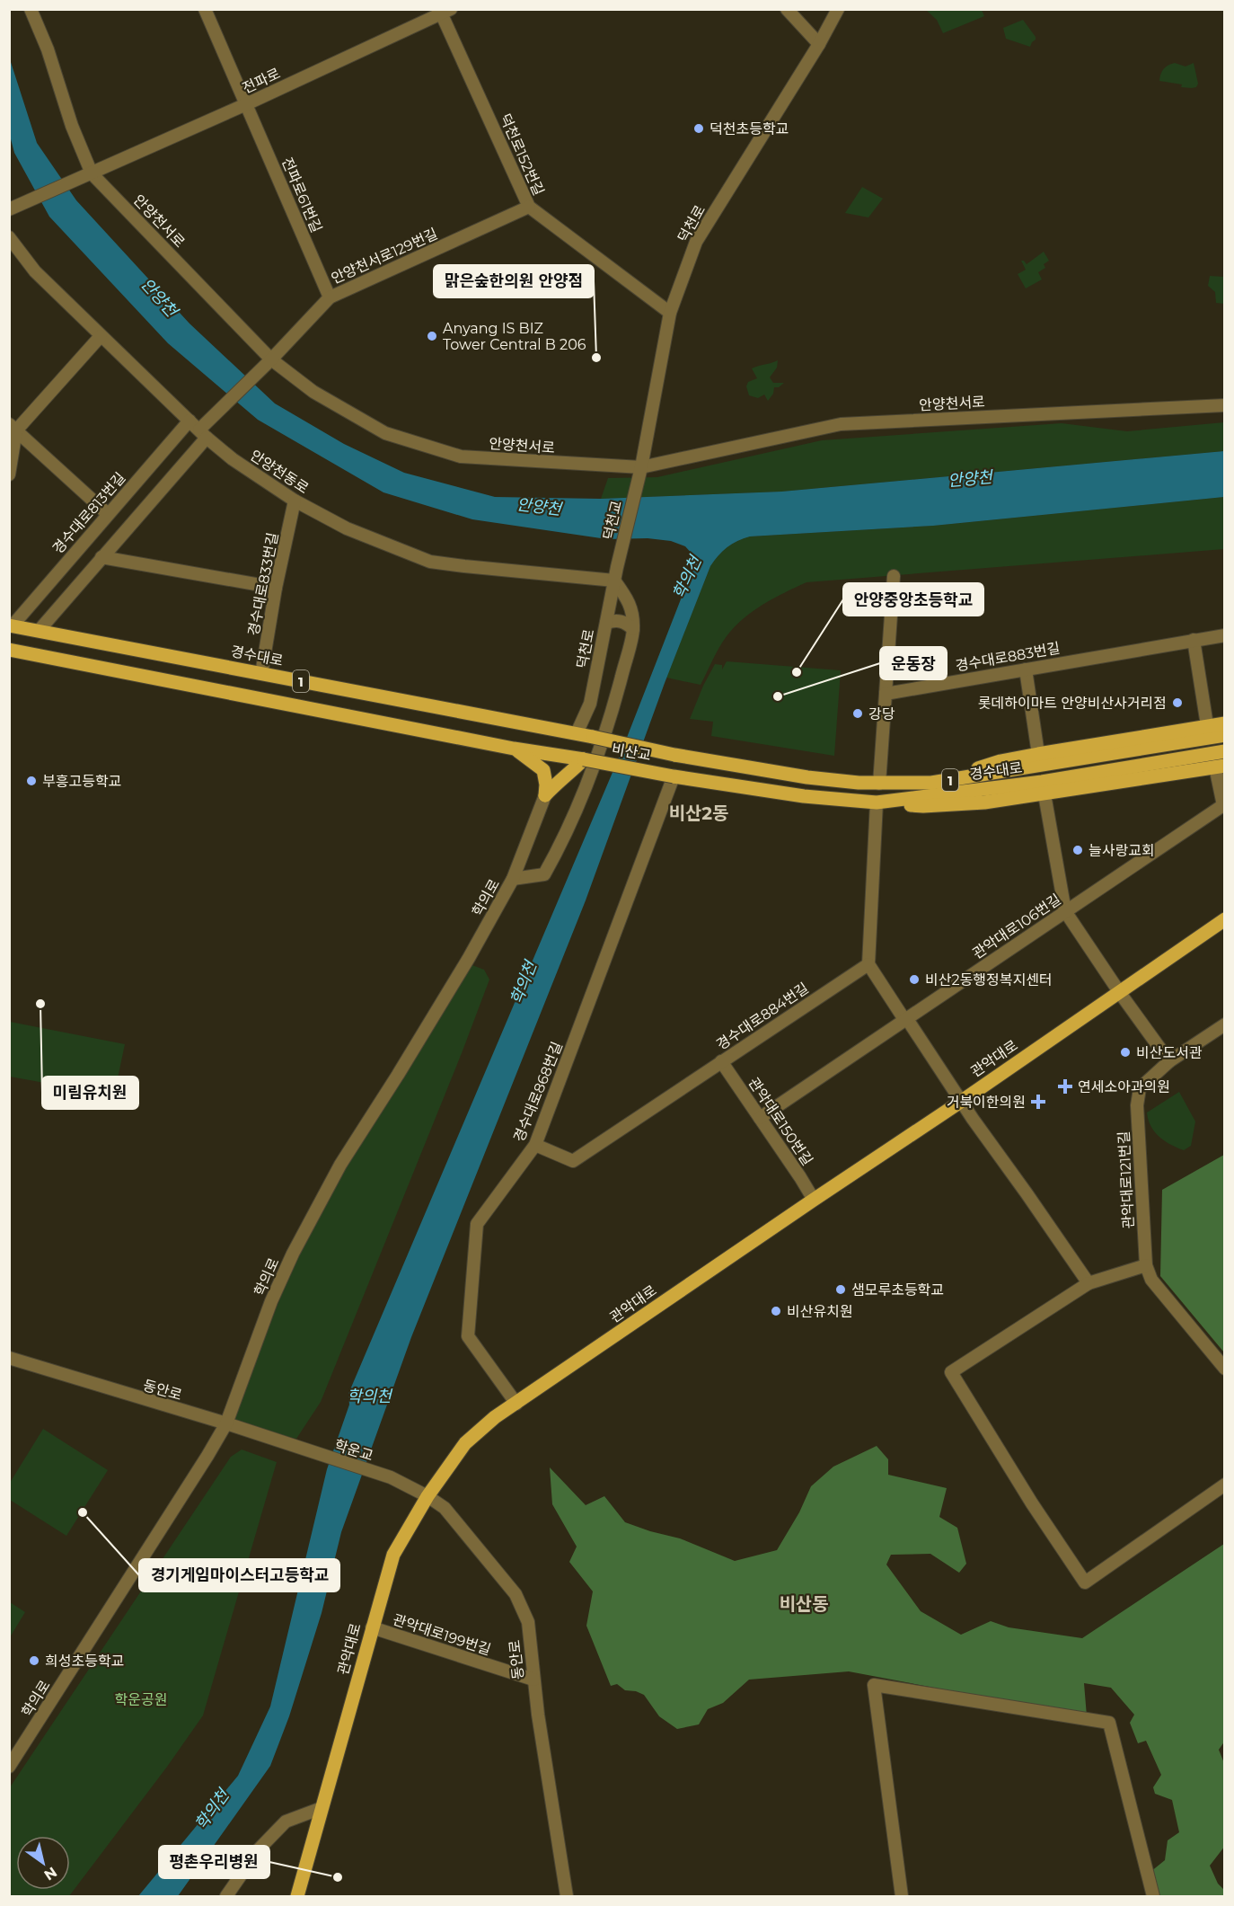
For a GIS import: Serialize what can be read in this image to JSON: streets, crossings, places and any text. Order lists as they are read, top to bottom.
{
  "streets": {
    "main road": [
      "경수대로",
      "1",
      "비산교",
      "관악대로"
    ],
    "street": [
      "전파로",
      "덕천로152번길",
      "전파로61번길",
      "안양천서로",
      "덕천로",
      "안양천서로129번길",
      "안양천동로",
      "경수대로813번길",
      "덕천교",
      "경수대로833번길",
      "경수대로883번길",
      "학의로",
      "관악대로106번길",
      "경수대로884번길",
      "경수대로868번길",
      "관악대로150번길",
      "관악대로121번길",
      "동안로",
      "학운교",
      "관악대로199번길"
    ]
  },
  "crossings": [
    ["전파로", "덕천로152번길"],
    ["전파로", "전파로61번길"],
    ["전파로", "안양천서로"],
    ["덕천로152번길", "덕천로"],
    ["덕천로152번길", "안양천서로129번길"],
    ["전파로61번길", "안양천서로129번길"],
    ["안양천서로", "덕천로"],
    ["안양천서로", "안양천서로129번길"],
    ["안양천서로", "덕천교"],
    ["덕천로", "안양천동로"],
    ["덕천로", "덕천교"],
    ["덕천로", "경수대로"],
    ["안양천서로129번길", "안양천동로"],
    ["안양천동로", "경수대로813번길"],
    ["안양천동로", "경수대로833번길"],
    ["경수대로813번길", "경수대로"],
    ["경수대로833번길", "경수대로"],
    ["경수대로", "비산교"],
    ["경수대로", "경수대로868번길"],
    ["1", "비산교"],
    ["비산교", "경수대로868번길"],
    ["학의로", "동안로"],
    ["관악대로106번길", "관악대로150번길"],
    ["경수대로884번길", "경수대로868번길"],
    ["경수대로884번길", "관악대로150번길"],
    ["관악대로", "경수대로868번길"],
    ["관악대로", "관악대로150번길"],
    ["관악대로", "동안로"],
    ["관악대로", "관악대로199번길"],
    ["동안로", "학운교"],
    ["동안로", "관악대로199번길"]
  ],
  "districts": ["비산2동", "비산동"],
  "water": ["안양천", "학의천"],
  "parks": ["학운공원"],
  "places": {
    "other": [
      "덕천초등학교",
      "Anyang IS BIZ Tower Central B 206",
      "맑은숲한의원 안양점",
      "안양중앙초등학교",
      "운동장",
      "롯데하이마트 안양비산사거리점",
      "강당",
      "부흥고등학교",
      "늘사랑교회",
      "비산2동행정복지센터",
      "미림유치원",
      "비산도서관",
      "샘모루초등학교",
      "비산유치원",
      "경기게임마이스터고등학교",
      "희성초등학교",
      "평촌우리병원"
    ],
    "health": ["연세소아과의원", "거북이한의원"]
  },
  "north": "bottom right"
}
